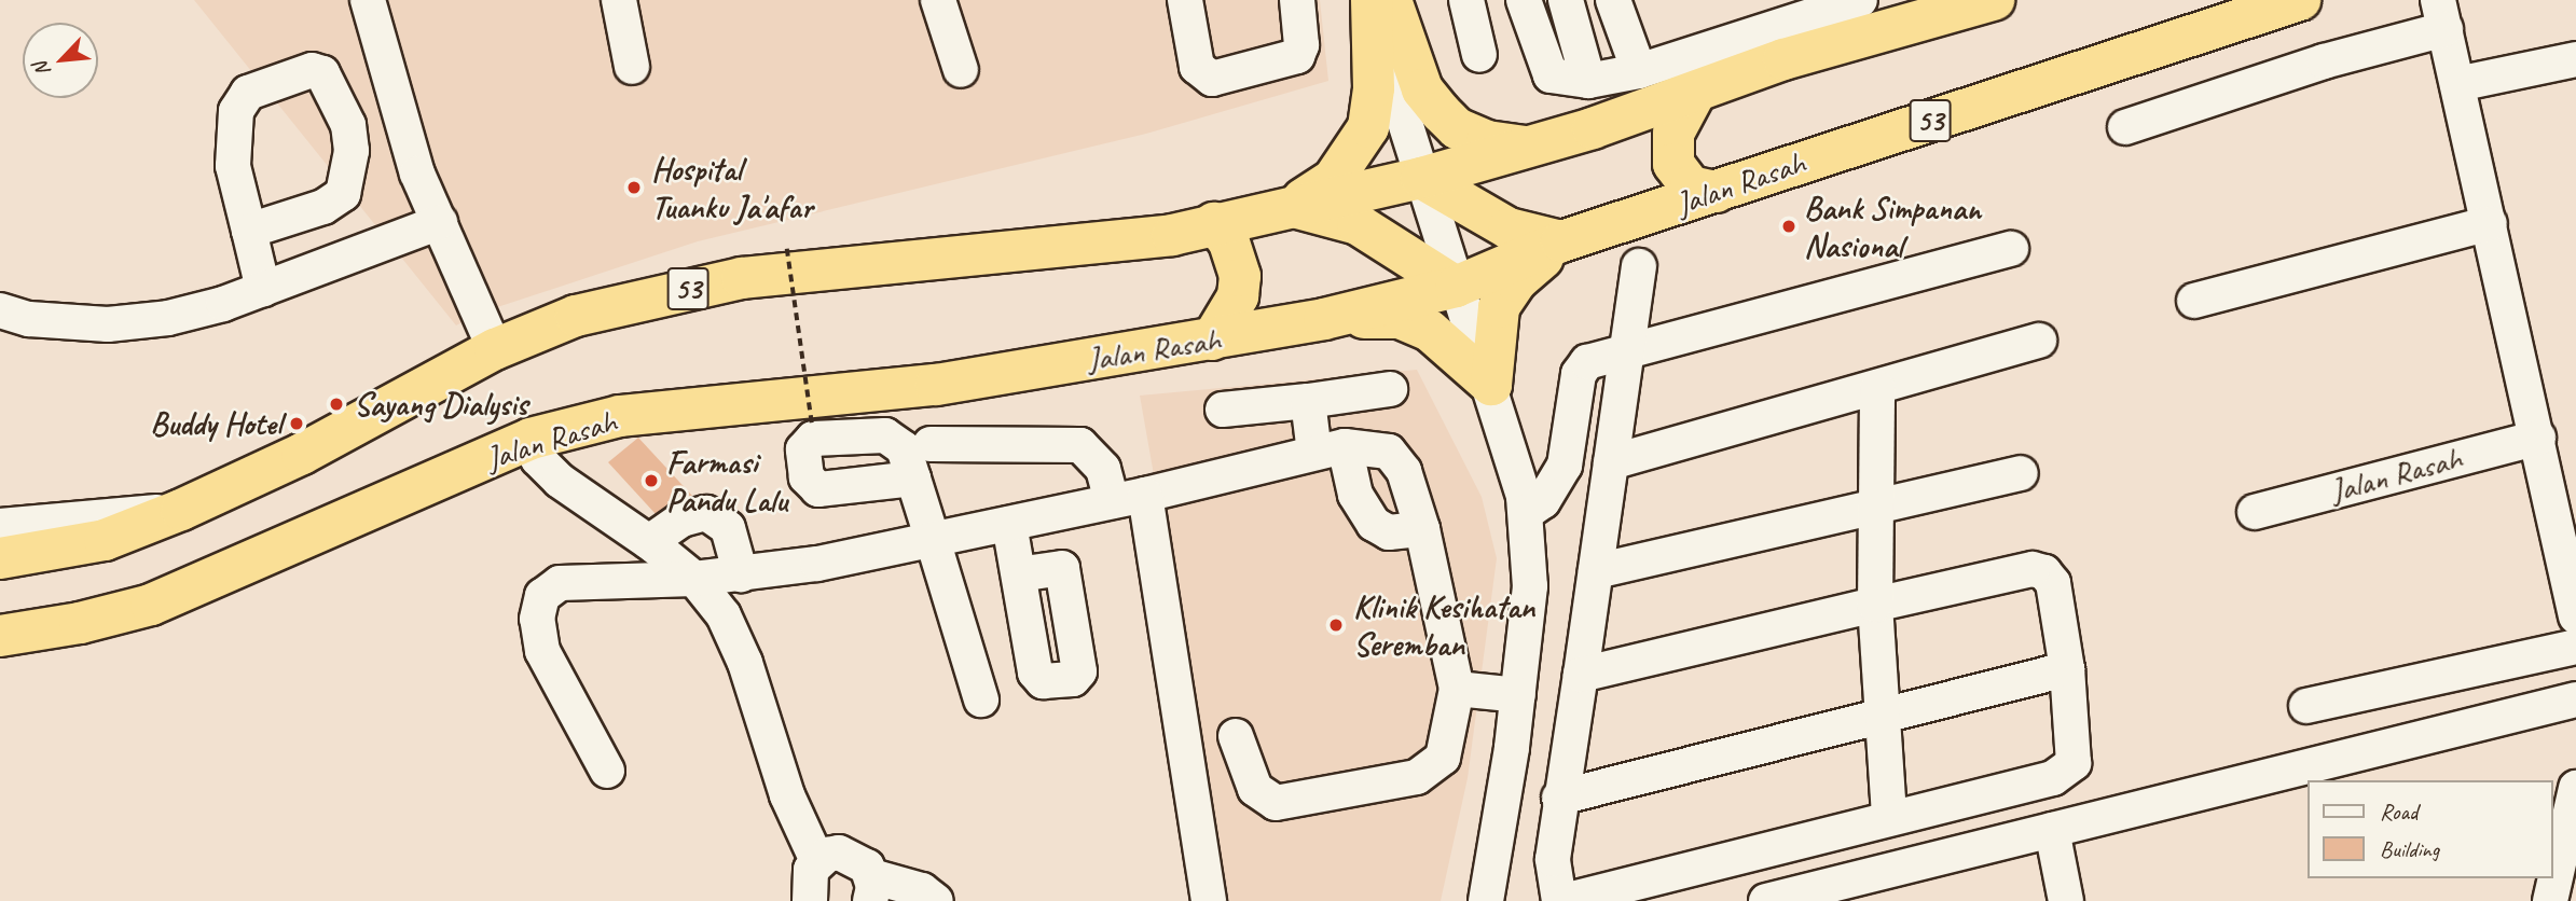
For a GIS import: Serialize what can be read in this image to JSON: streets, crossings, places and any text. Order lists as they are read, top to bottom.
{
  "streets": {
    "highway": ["53", "Jalan Rasah"]
  },
  "places": [
    "Hospital Tuanku Ja'afar",
    "Bank Simpanan Nasional",
    "Sayang Dialysis",
    "Buddy Hotel",
    "Farmasi Pandu Lalu",
    "Klinik Kesihatan Seremban"
  ],
  "legend": ["Road", "Building"],
  "north": "bottom left"
}
